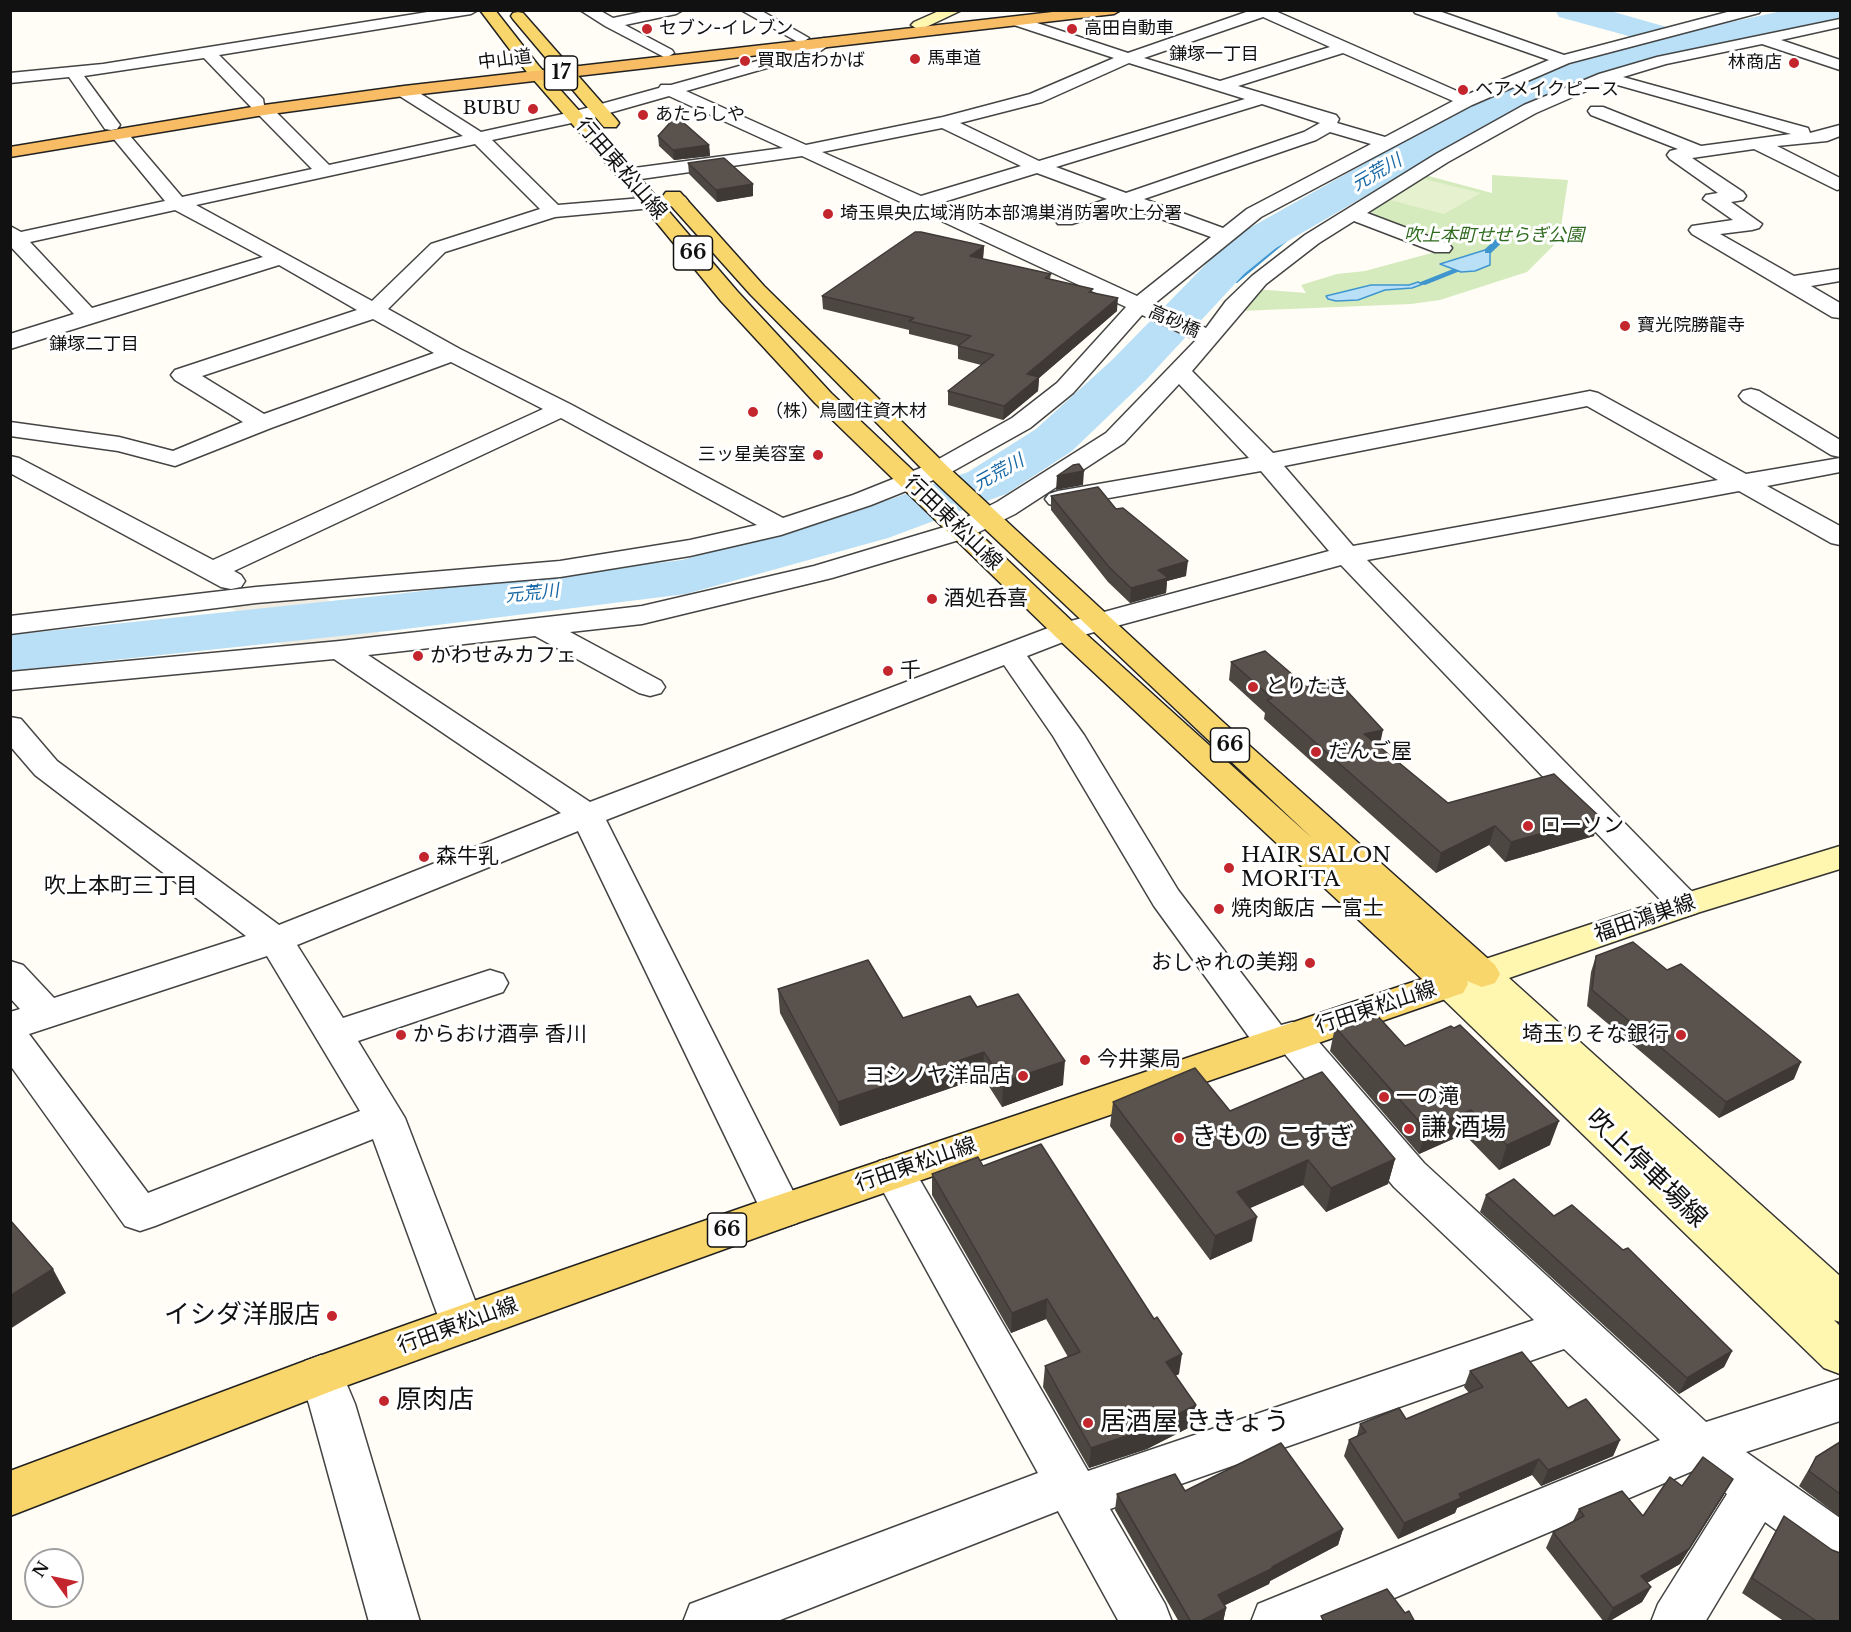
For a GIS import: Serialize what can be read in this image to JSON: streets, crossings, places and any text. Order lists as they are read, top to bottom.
{
  "streets": {
    "highway": ["中山道", "17"],
    "main road": [
      "行田東松山線",
      "66",
      "福田鴻巣線",
      "吹上停車場線"
    ],
    "street": ["高砂橋"]
  },
  "crossings": [
    ["中山道", "行田東松山線"],
    ["行田東松山線", "福田鴻巣線"],
    ["行田東松山線", "吹上停車場線"],
    ["福田鴻巣線", "吹上停車場線"]
  ],
  "districts": ["鎌塚一丁目", "鎌塚二丁目", "吹上本町三丁目"],
  "water": ["元荒川"],
  "parks": ["吹上本町せせらぎ公園"],
  "places": [
    "セブン-イレブン",
    "高田自動車",
    "馬車道",
    "買取店わかば",
    "林商店",
    "ヘアメイクピース",
    "BUBU",
    "あたらしや",
    "埼玉県央広域消防本部鴻巣消防署吹上分署",
    "寶光院勝龍寺",
    "（株）鳥國住資木材",
    "三ッ星美容室",
    "酒処呑喜",
    "かわせみカフェ",
    "千",
    "とりたき",
    "だんご屋",
    "ローソン",
    "森牛乳",
    "HAIR SALON MORITA",
    "焼肉飯店 一富士",
    "おしゃれの美翔",
    "からおけ酒亭 香川",
    "埼玉りそな銀行",
    "今井薬局",
    "ヨシノヤ洋品店",
    "一の滝",
    "謙 酒場",
    "きもの こすぎ",
    "イシダ洋服店",
    "原肉店",
    "居酒屋 ききょう"
  ],
  "north": "top left"
}
